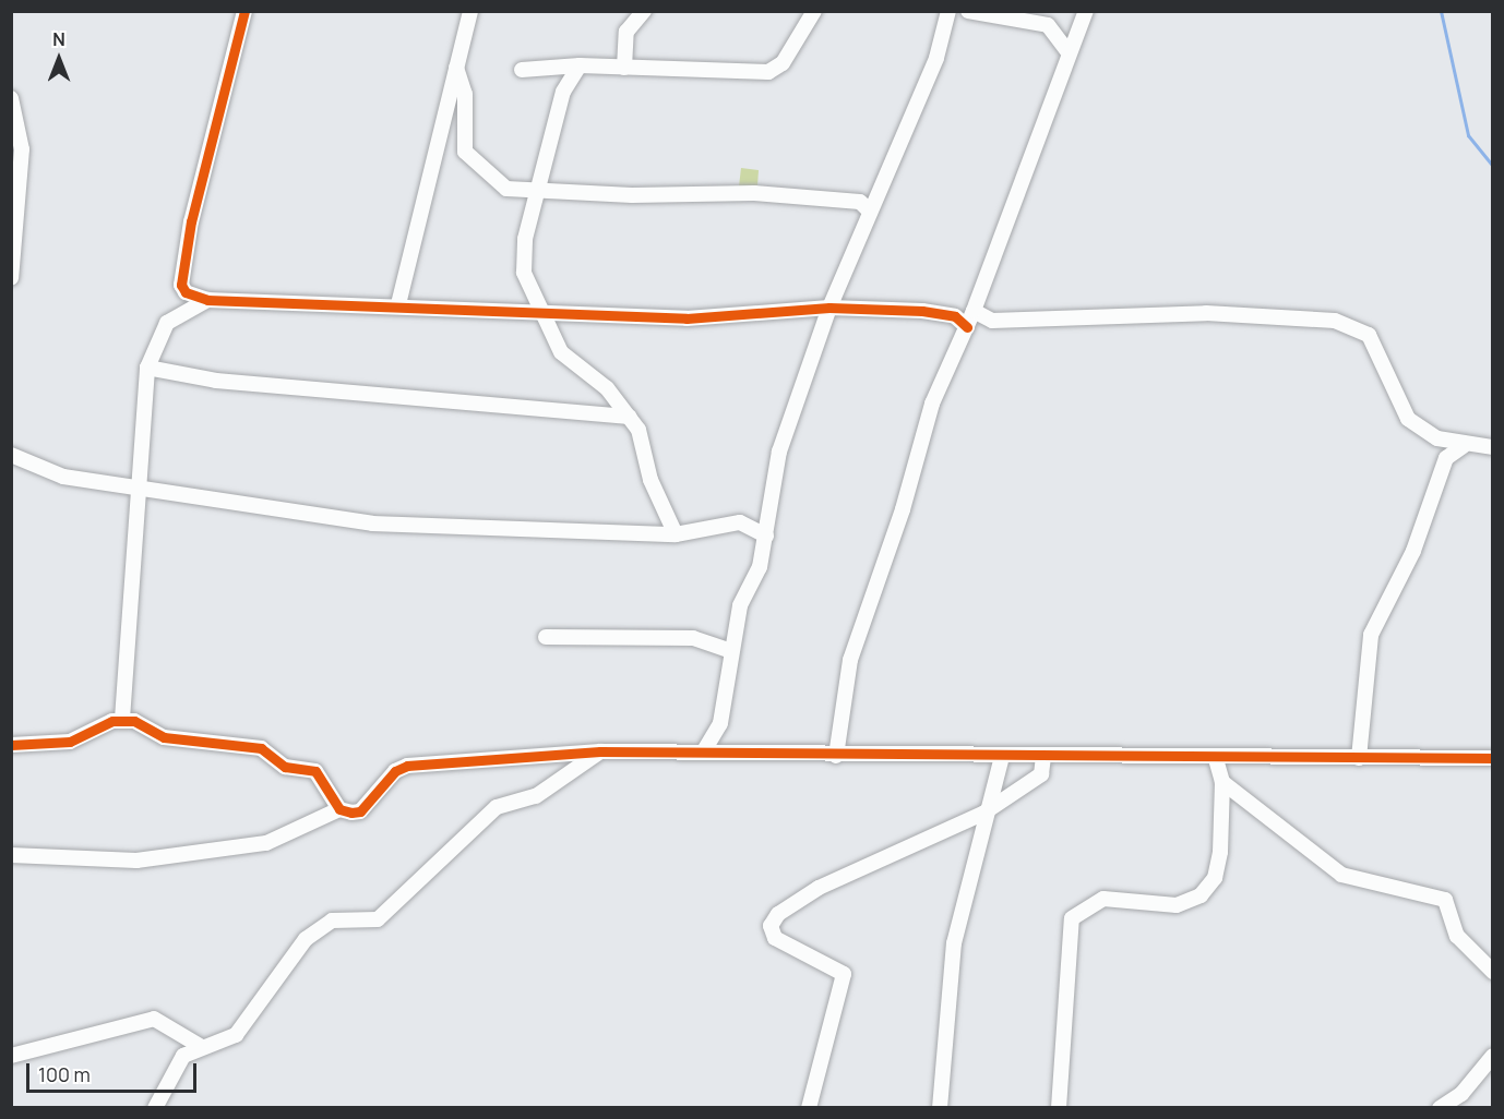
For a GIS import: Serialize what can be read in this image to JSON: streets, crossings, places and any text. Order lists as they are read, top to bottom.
{
  "scale_bar": "100 m",
  "north": "top"
}
